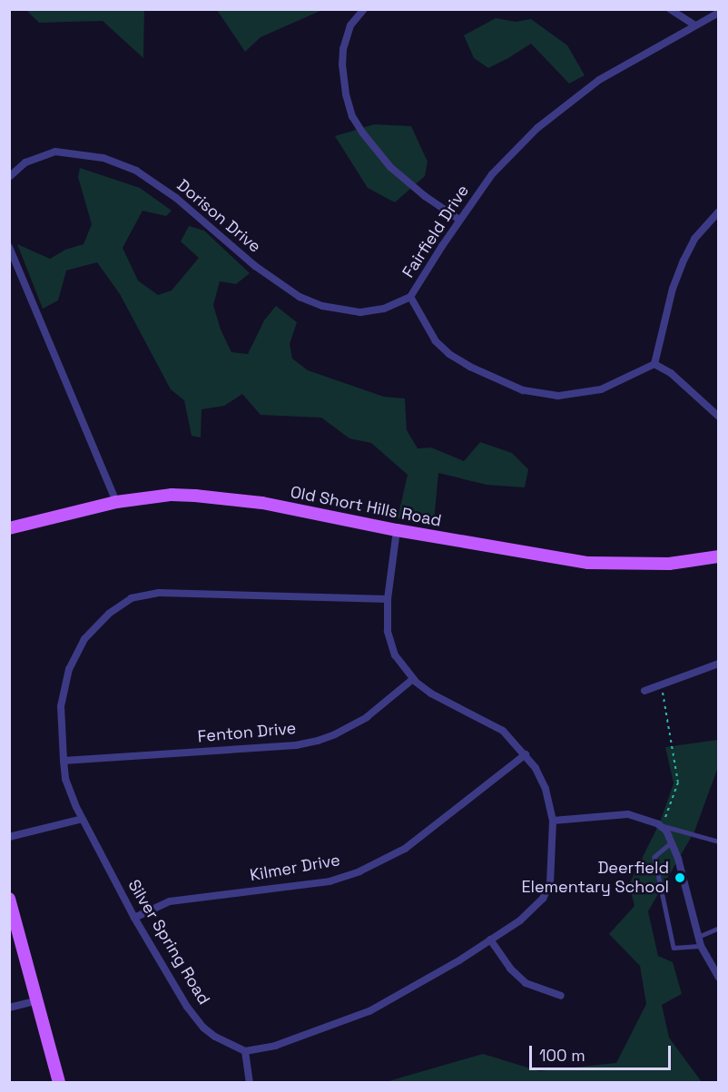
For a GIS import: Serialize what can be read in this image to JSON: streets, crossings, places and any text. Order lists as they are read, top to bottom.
{
  "streets": {
    "main road": ["Old Short Hills Road"],
    "street": [
      "Dorison Drive",
      "Fairfield Drive",
      "Fenton Drive",
      "Kilmer Drive",
      "Silver Spring Road"
    ]
  },
  "crossings": [
    ["Dorison Drive", "Fairfield Drive"],
    ["Fenton Drive", "Silver Spring Road"],
    ["Kilmer Drive", "Silver Spring Road"]
  ],
  "places": ["Deerfield Elementary School"],
  "scale_bar": "100 m"
}
